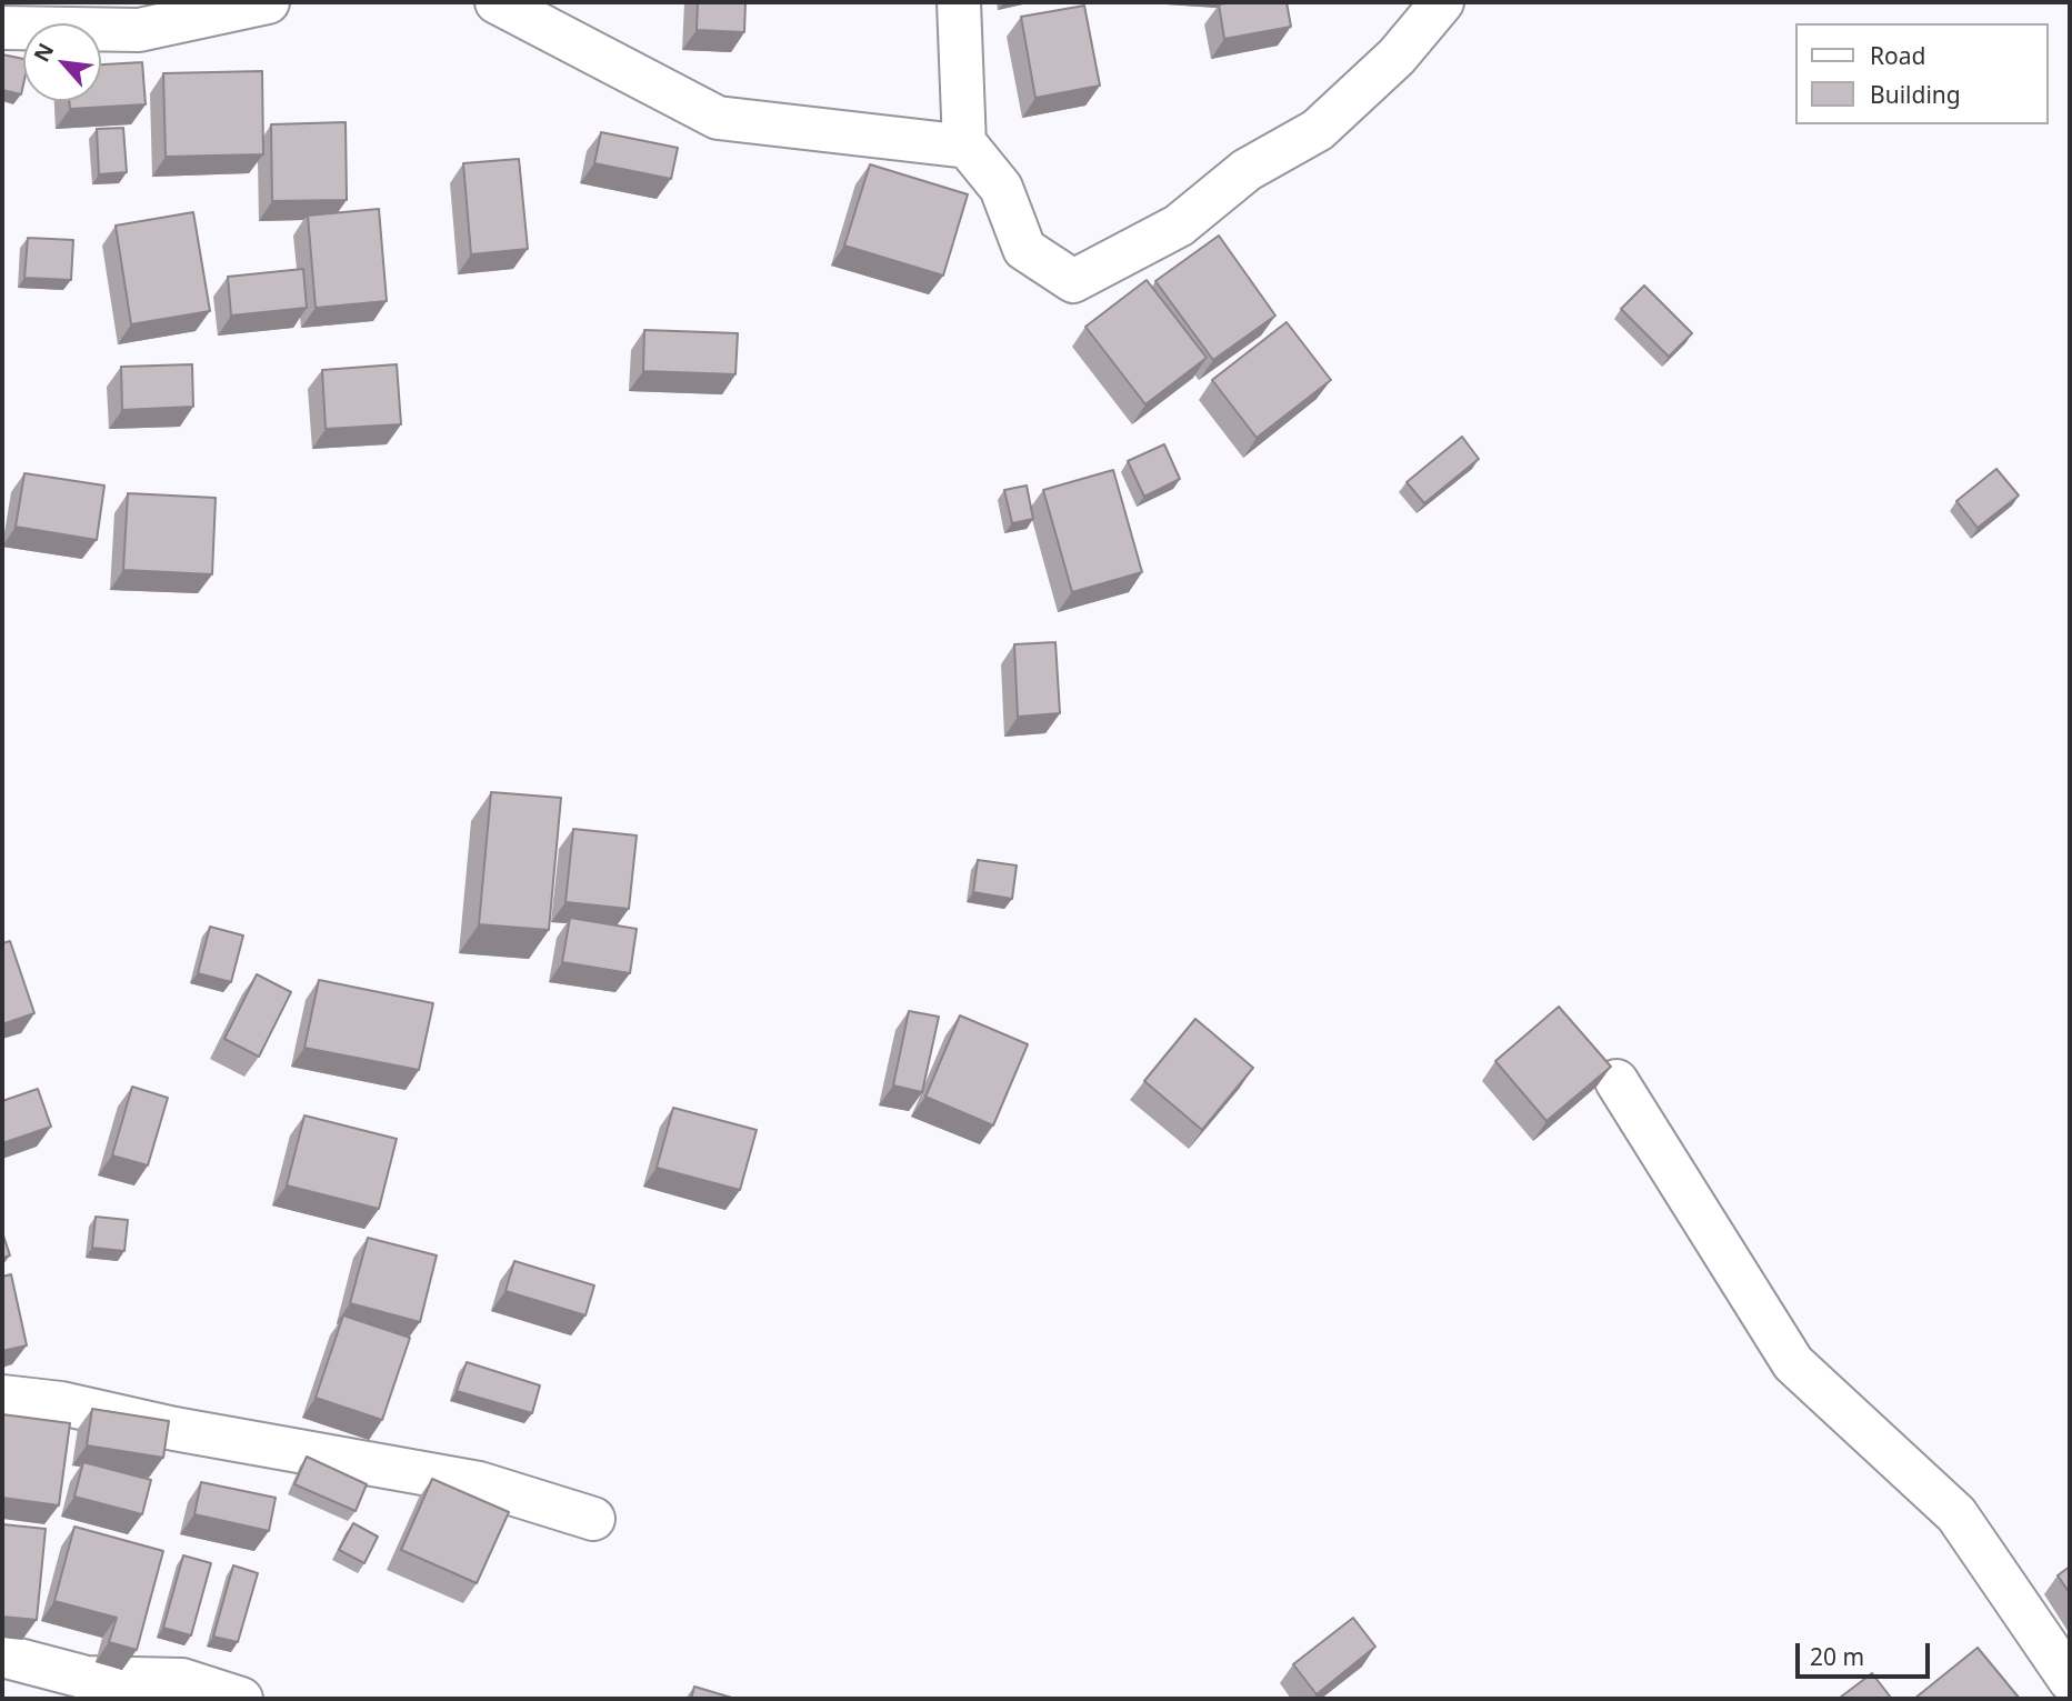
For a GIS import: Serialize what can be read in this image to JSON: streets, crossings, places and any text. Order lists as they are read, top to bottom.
{
  "legend": ["Road", "Building"],
  "scale_bar": "20 m",
  "north": "top left"
}
